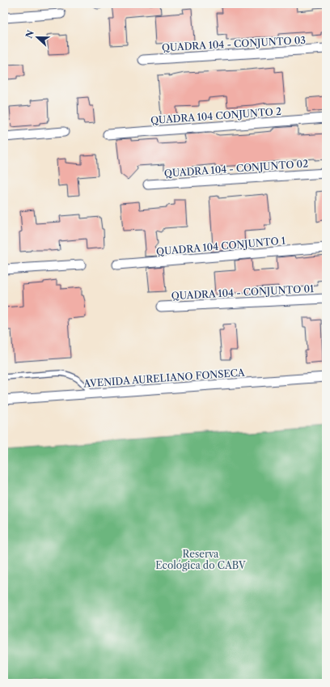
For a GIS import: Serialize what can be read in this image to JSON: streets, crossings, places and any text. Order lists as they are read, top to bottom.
{
  "streets": {
    "street": [
      "QUADRA 104 - CONJUNTO 03",
      "QUADRA 104 CONJUNTO 2",
      "QUADRA 104 - CONJUNTO 02",
      "QUADRA 104 CONJUNTO 1",
      "QUADRA 104 - CONJUNTO 01",
      "AVENIDA AURELIANO FONSECA"
    ]
  },
  "parks": ["Reserva Ecológica do CABV"],
  "north": "left"
}
